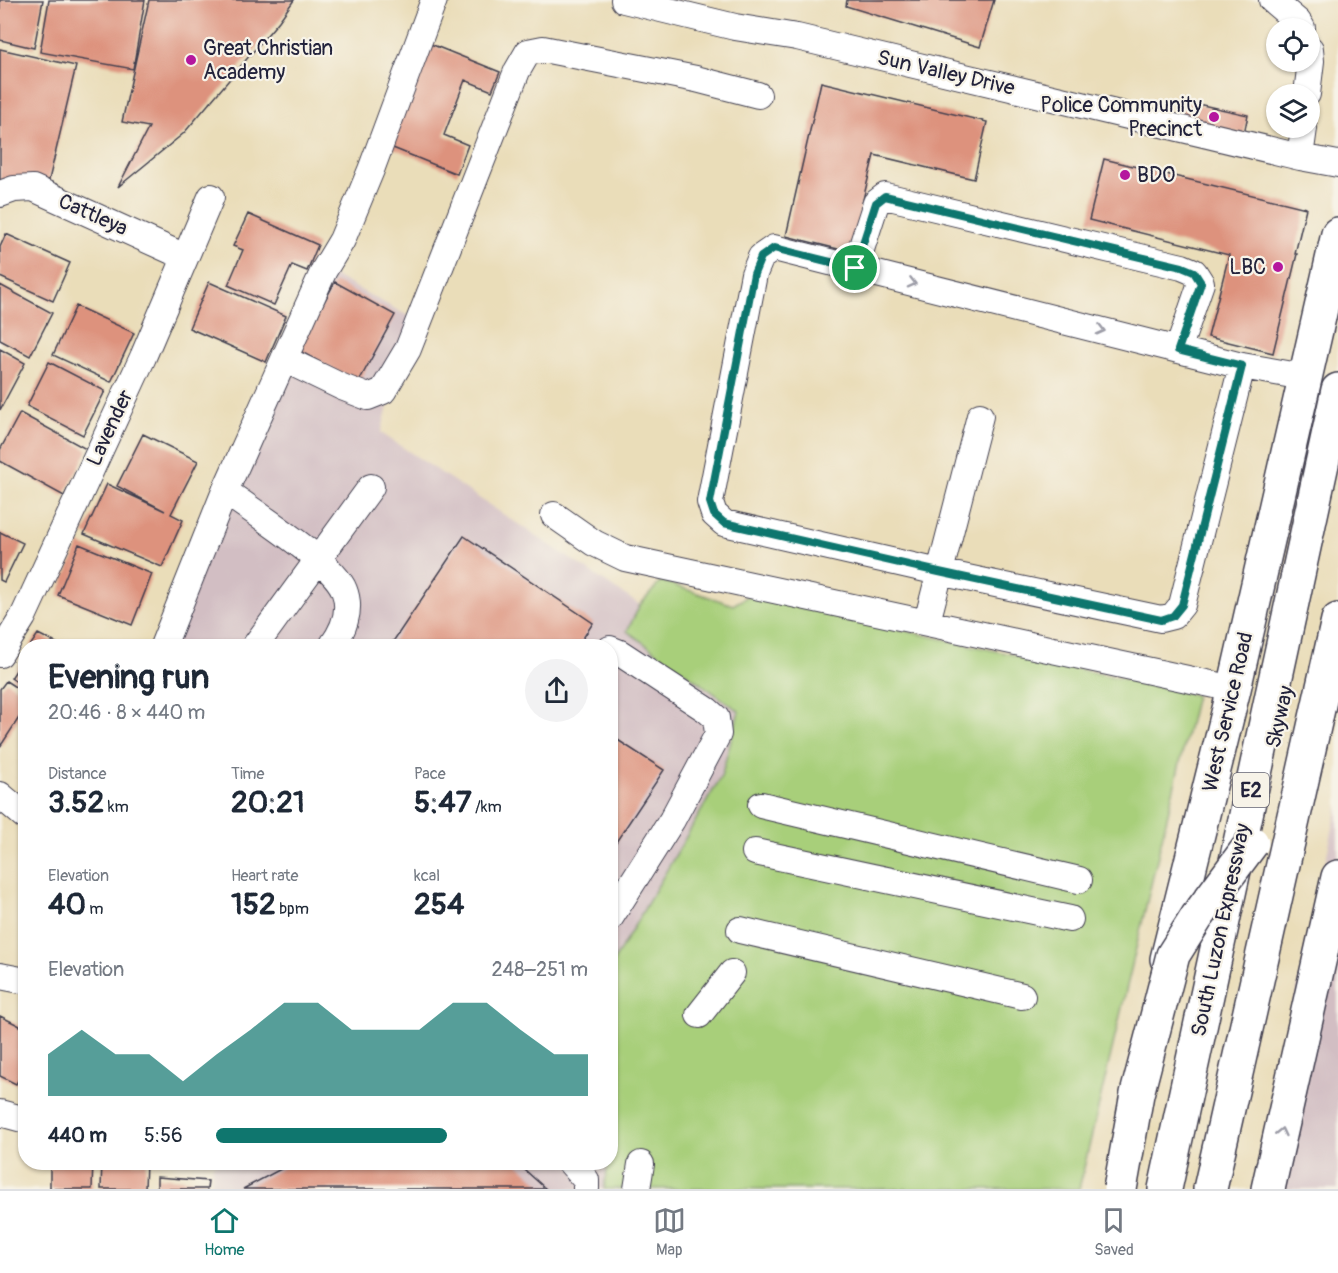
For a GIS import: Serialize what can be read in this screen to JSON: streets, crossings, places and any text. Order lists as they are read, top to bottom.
{
  "streets": {
    "main road": [
      "West Service Road",
      "Skyway",
      "E2",
      "South Luzon Expressway"
    ],
    "street": ["Sun Valley Drive", "Cattleya", "Lavender"]
  },
  "crossings": [
    ["Cattleya", "Lavender"]
  ],
  "places": [
    "Great Christian Academy",
    "Police Community Precinct",
    "BDO",
    "LBC"
  ],
  "page": {
    "heading": ["Evening run", "20:46 · 8 × 440 m"],
    "stats": [
      ["Distance", "3.52 km"],
      ["Time", "20:21"],
      ["Pace", "5:47 /km"],
      ["Elevation", "40 m"],
      ["Heart rate", "152 bpm"],
      ["kcal", "254"]
    ],
    "chart": ["Elevation", "248–251 m"],
    "list": [
      {
        "name": "440 m",
        "note": "5:56"
      }
    ],
    "tabs": ["Home", "Map", "Saved"]
  }
}
